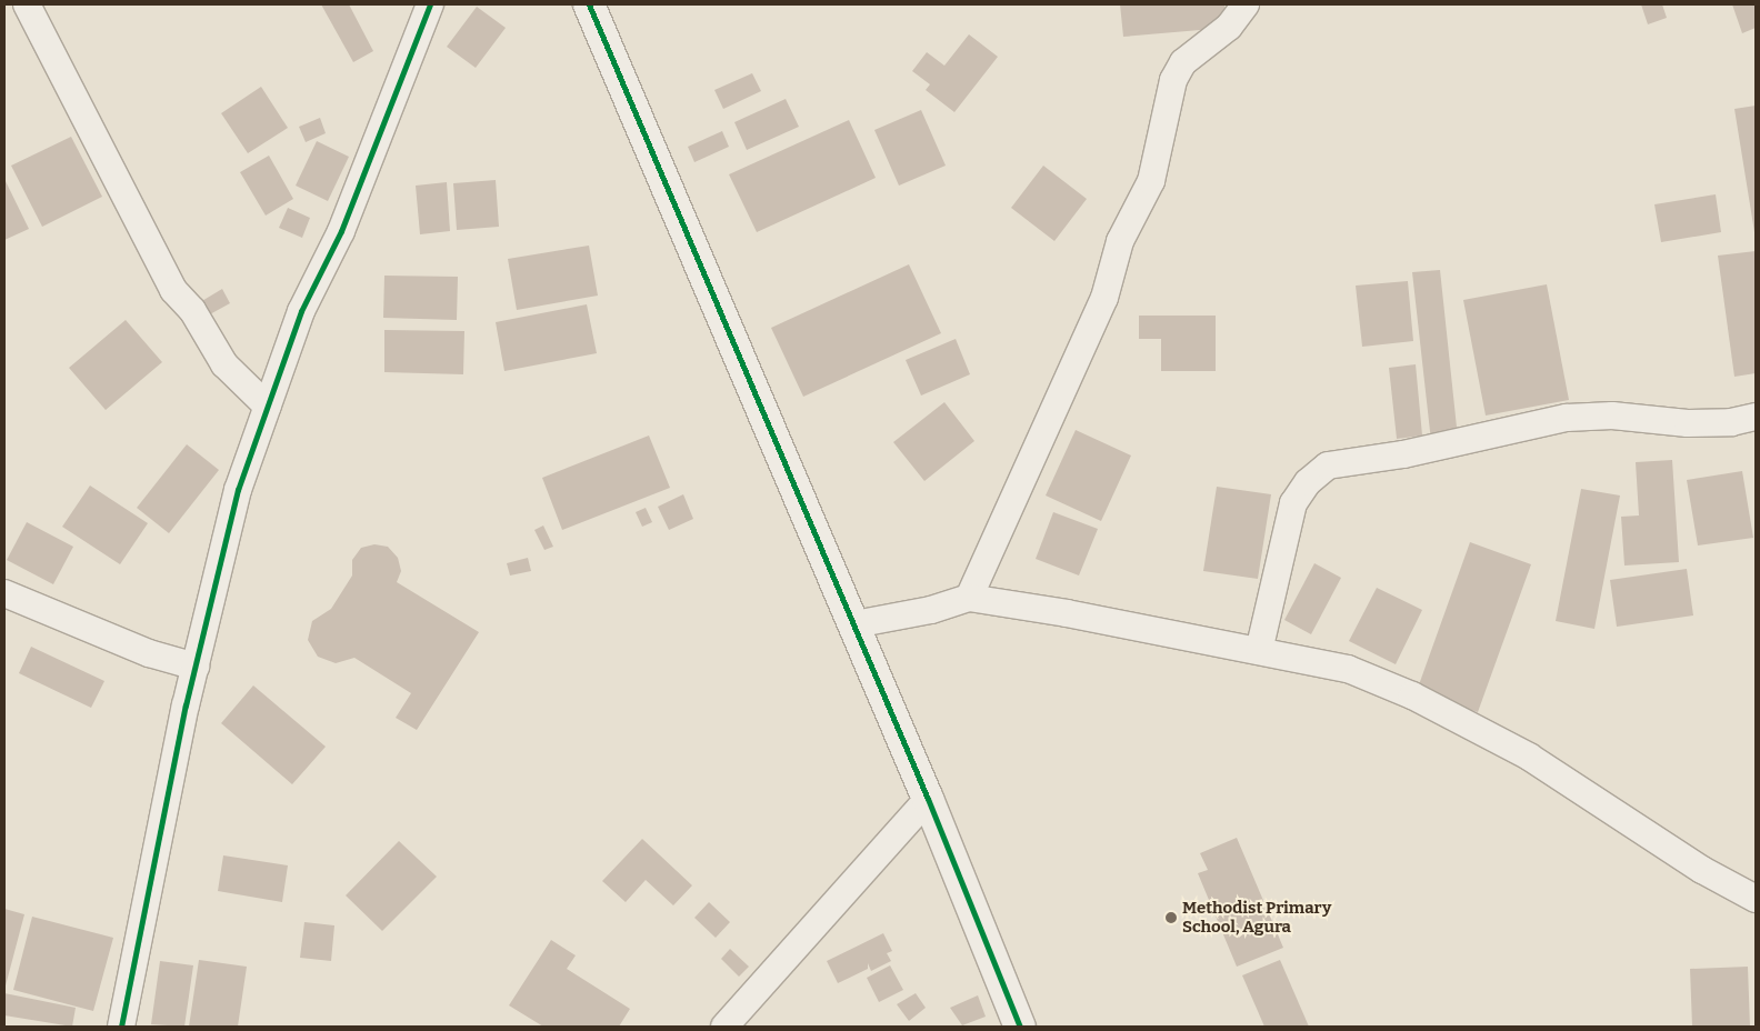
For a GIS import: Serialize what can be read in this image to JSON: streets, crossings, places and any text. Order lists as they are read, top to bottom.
{
  "places": ["Methodist Primary School, Agura"]
}
